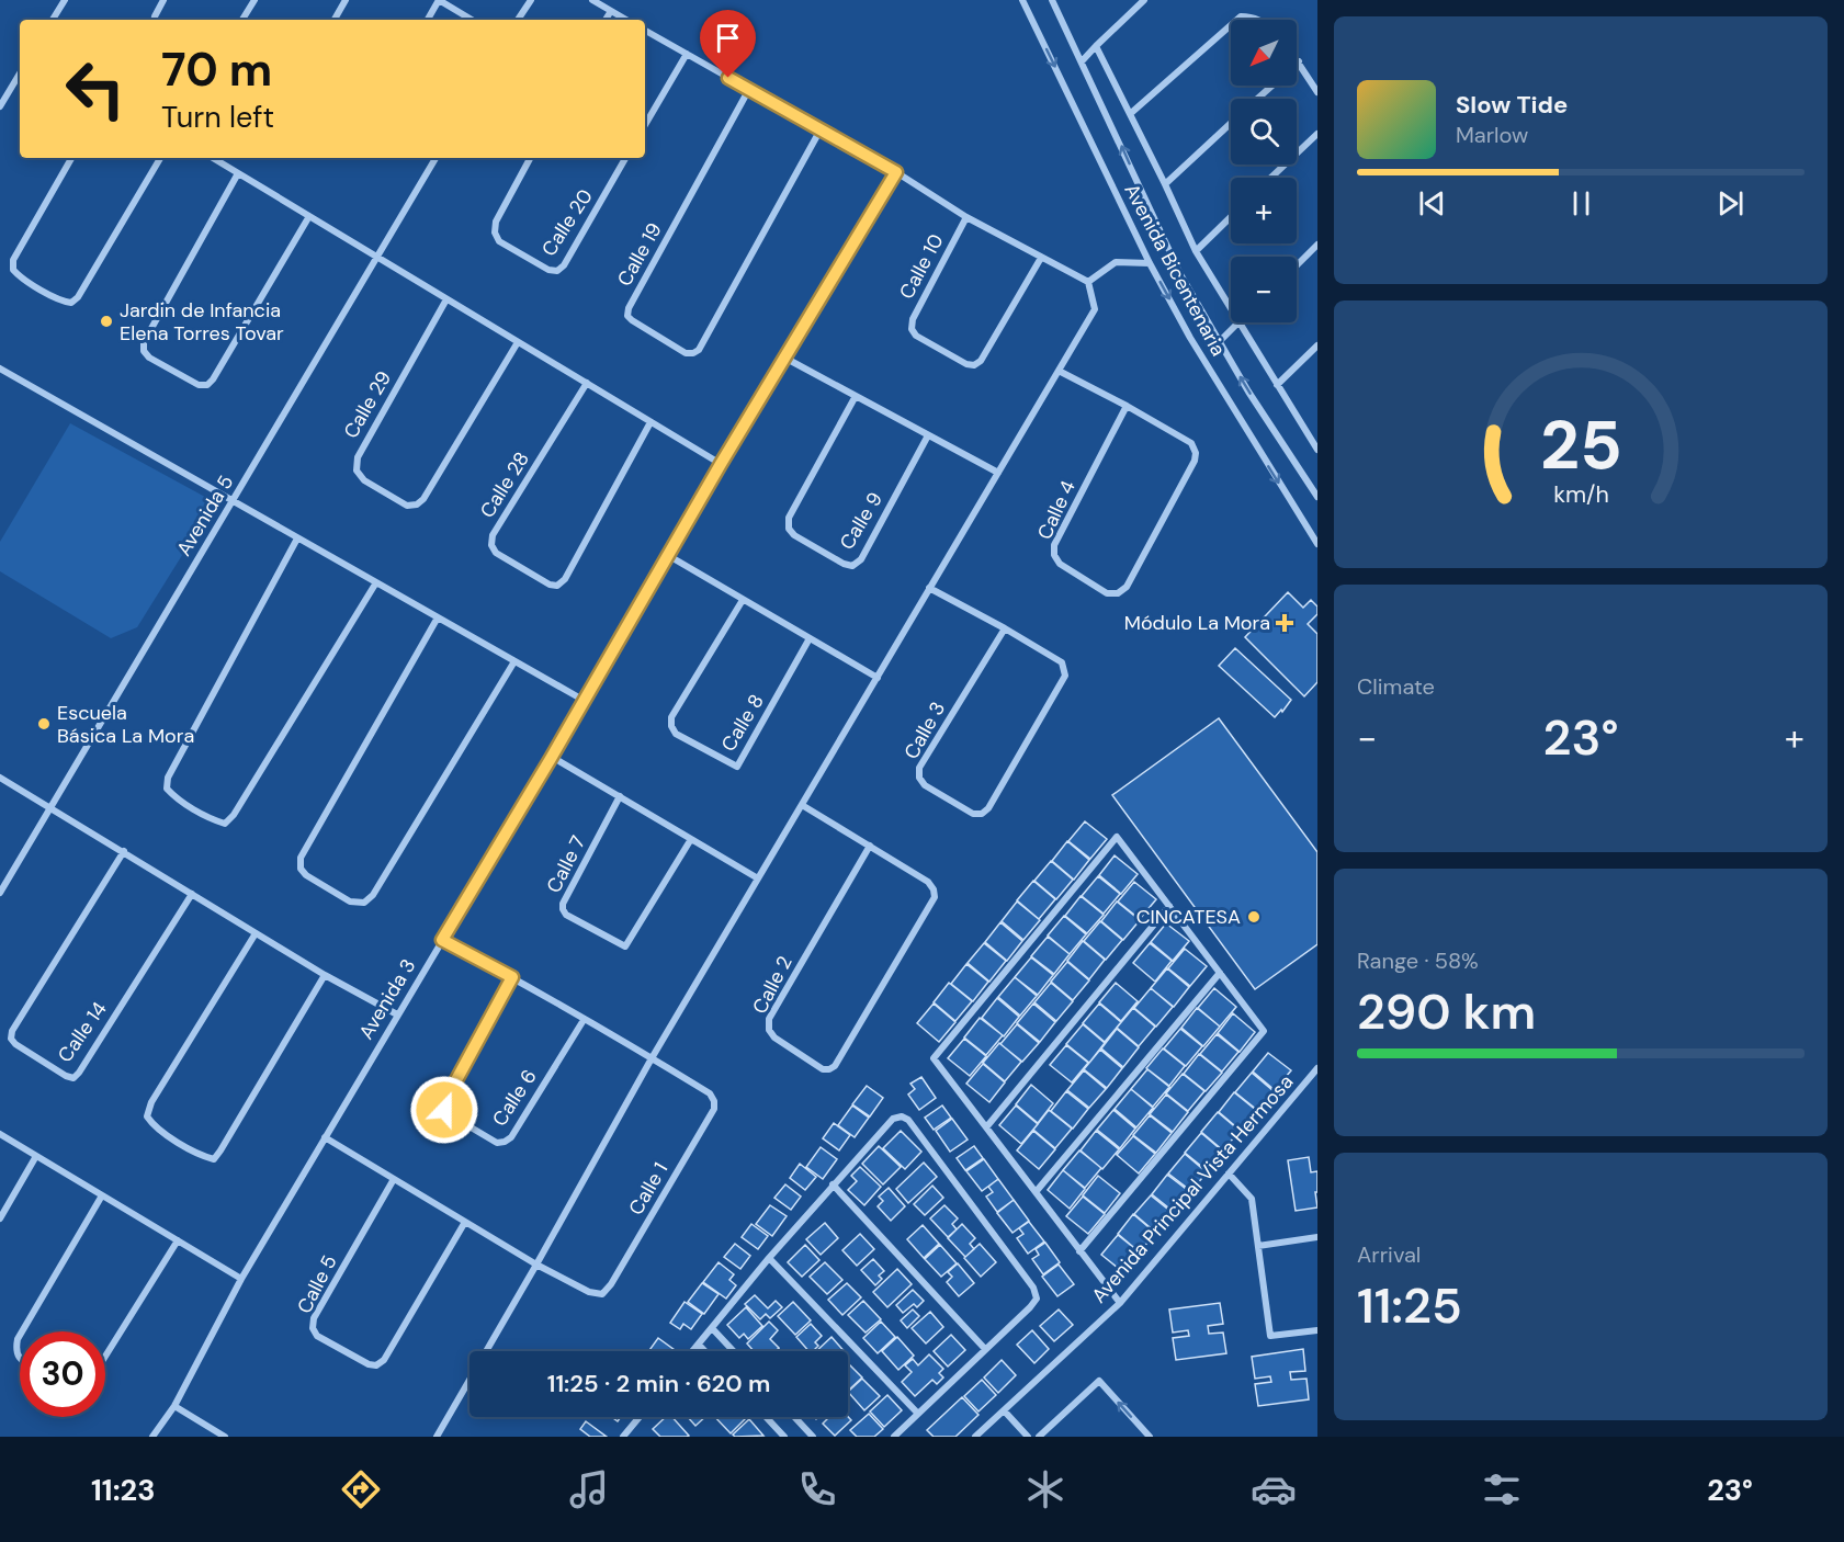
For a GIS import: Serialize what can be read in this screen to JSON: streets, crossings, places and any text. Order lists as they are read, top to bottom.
{
  "streets": {
    "street": [
      "Calle 20",
      "Calle 19",
      "Calle 10",
      "Avenida Bicentenaria",
      "Calle 29",
      "Calle 28",
      "Calle 4",
      "Avenida 5",
      "Calle 9",
      "Calle 8",
      "Calle 3",
      "Calle 7",
      "Calle 2",
      "Avenida 3",
      "Calle 14",
      "Calle 6",
      "Calle 1",
      "Avenida Principal Vista Hermosa",
      "Calle 5"
    ]
  },
  "places": {
    "other": ["Jardin de Infancia Elena Torres Tovar", "Escuela Básica La Mora", "CINCATESA"],
    "health": ["Módulo La Mora"]
  },
  "north": "bottom left",
  "page": {
    "map_buttons": ["+", "−"],
    "turn": ["70 m", "Turn left"],
    "song": ["Slow Tide", "Marlow"],
    "tile": [
      "Climate",
      ["Range · 58%", "290 km"],
      ["Arrival", "11:25"]
    ],
    "heat": ["−", "23°", "+"],
    "limit": "30",
    "trip": "11:25 · 2 min · 620 m",
    "tabs": ["11:23", "23°"],
    "gauge": ["25", "km/h"]
  }
}
